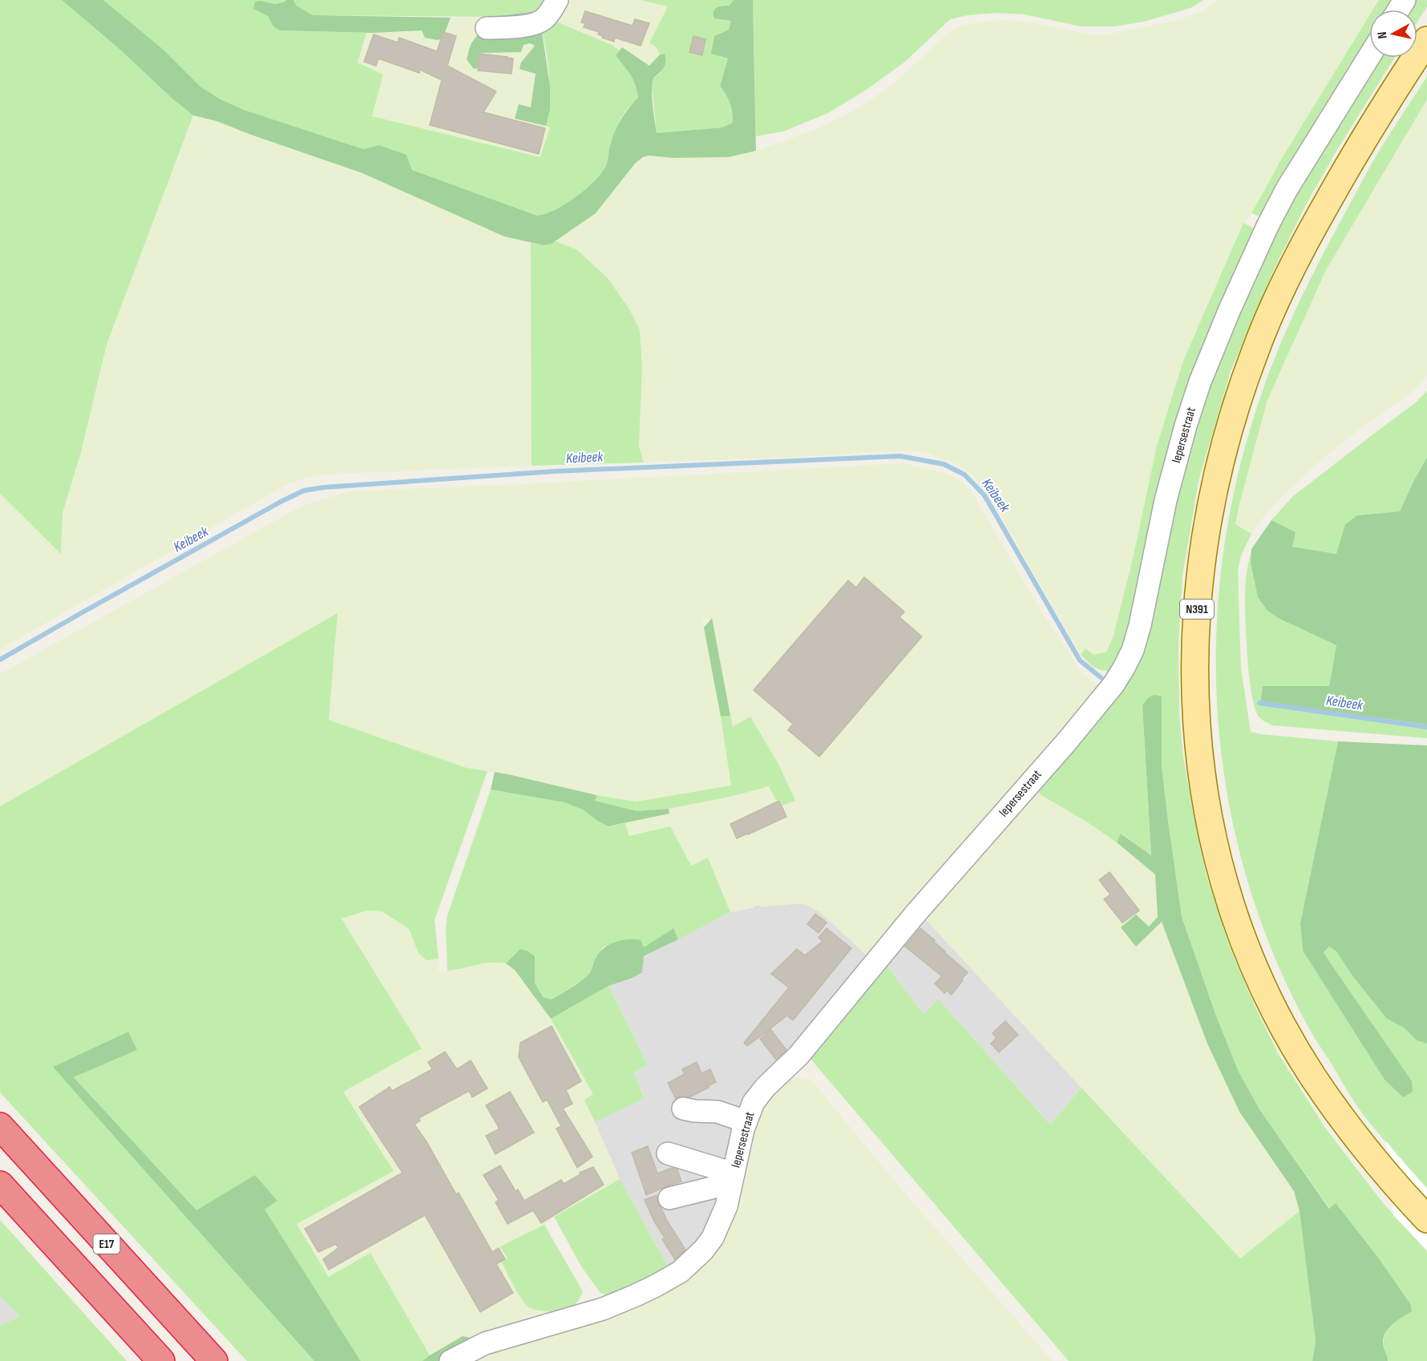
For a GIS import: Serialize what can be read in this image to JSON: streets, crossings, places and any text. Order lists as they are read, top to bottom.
{
  "streets": {
    "highway": ["E17"],
    "main road": ["N391"],
    "street": ["Iepersestraat"]
  },
  "water": ["Keibeek"],
  "north": "left"
}
